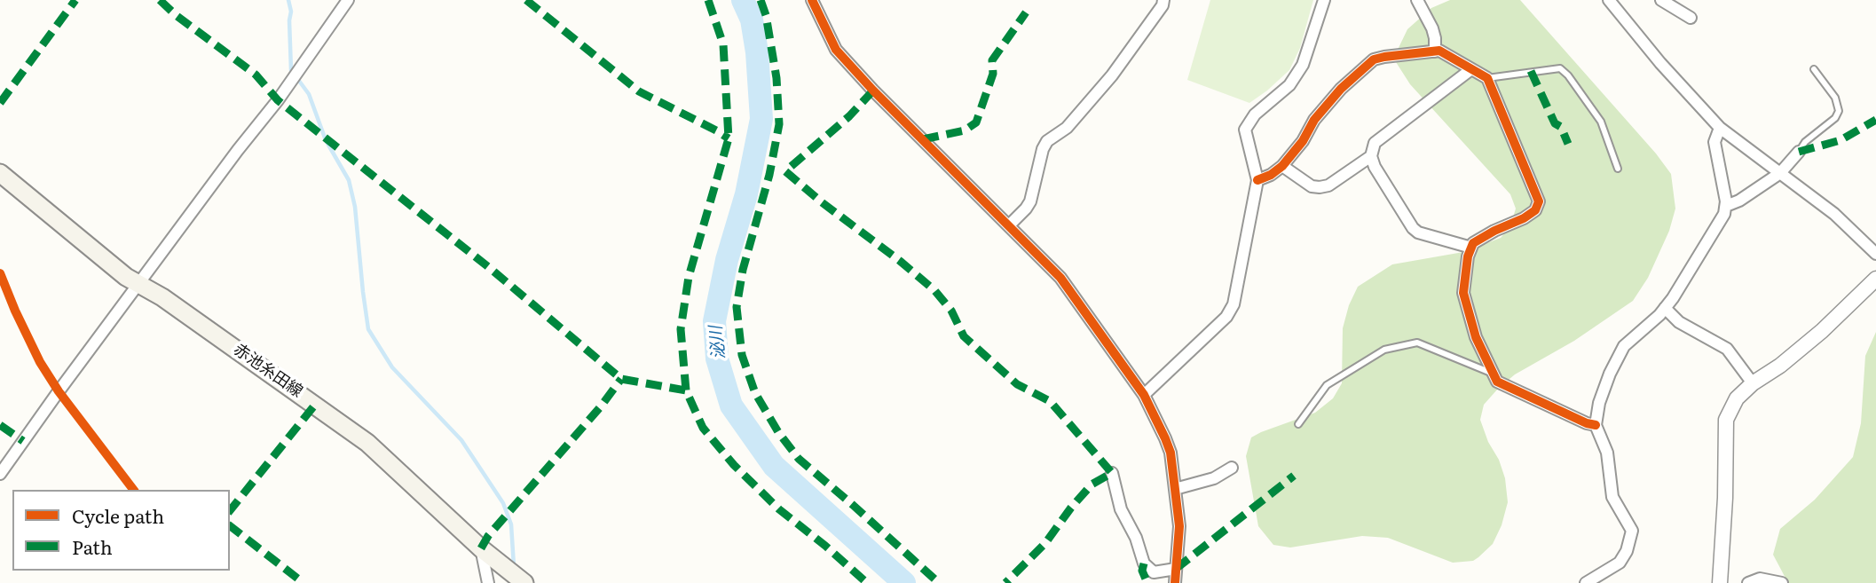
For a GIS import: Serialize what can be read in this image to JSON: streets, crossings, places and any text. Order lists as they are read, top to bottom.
{
  "streets": {
    "main road": ["赤池糸田線"]
  },
  "water": ["泌川"],
  "legend": ["Cycle path", "Path"]
}
